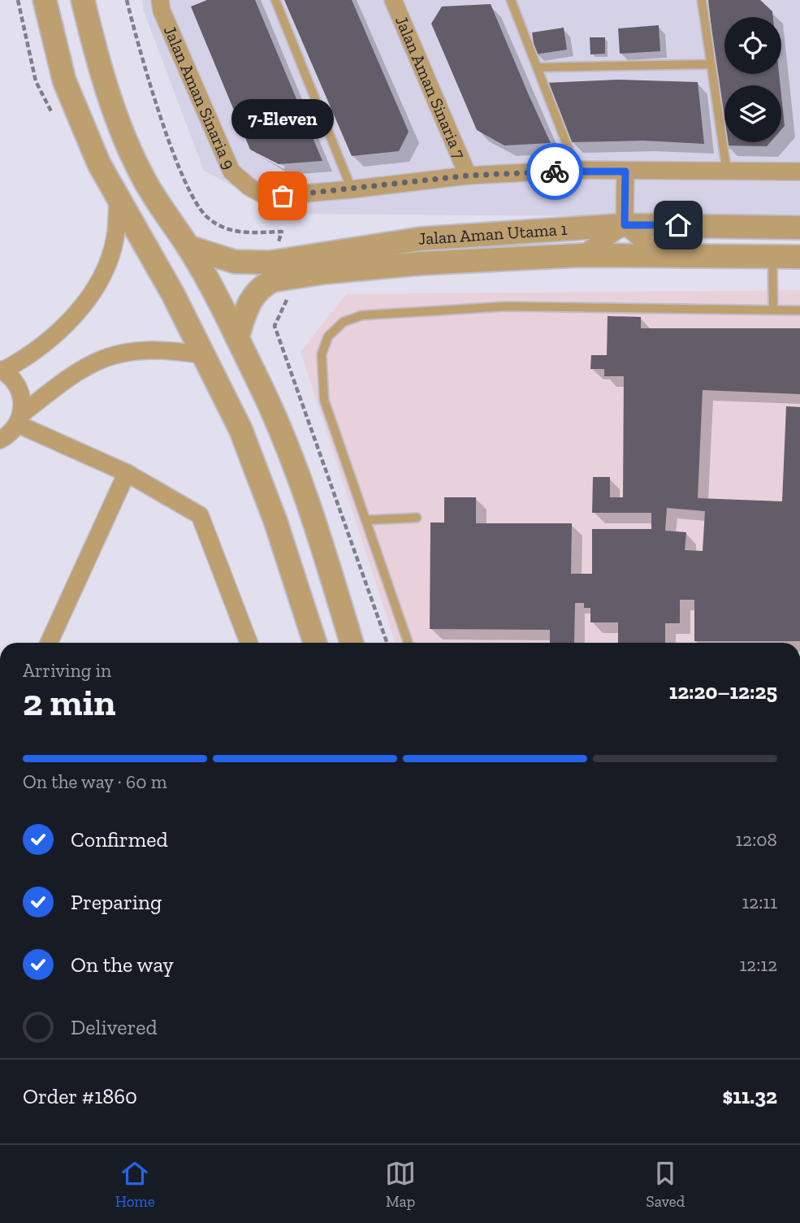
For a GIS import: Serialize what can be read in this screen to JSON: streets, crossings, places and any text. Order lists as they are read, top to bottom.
{
  "streets": {
    "street": ["Jalan Aman Sinaria 7", "Jalan Aman Sinaria 9", "Jalan Aman Utama 1"]
  },
  "places": ["7-Eleven"],
  "page": {
    "bubble": "7-Eleven",
    "heading": ["2 min", "Arriving in", "12:20–12:25"],
    "panel": ["Order #1860", "$11.32"],
    "bar": "On the way · 60 m",
    "list": [
      ["Confirmed", "12:08"],
      ["Preparing", "12:11"],
      ["On the way", "12:12"],
      "Delivered"
    ],
    "tabs": ["Home", "Map", "Saved"]
  }
}
